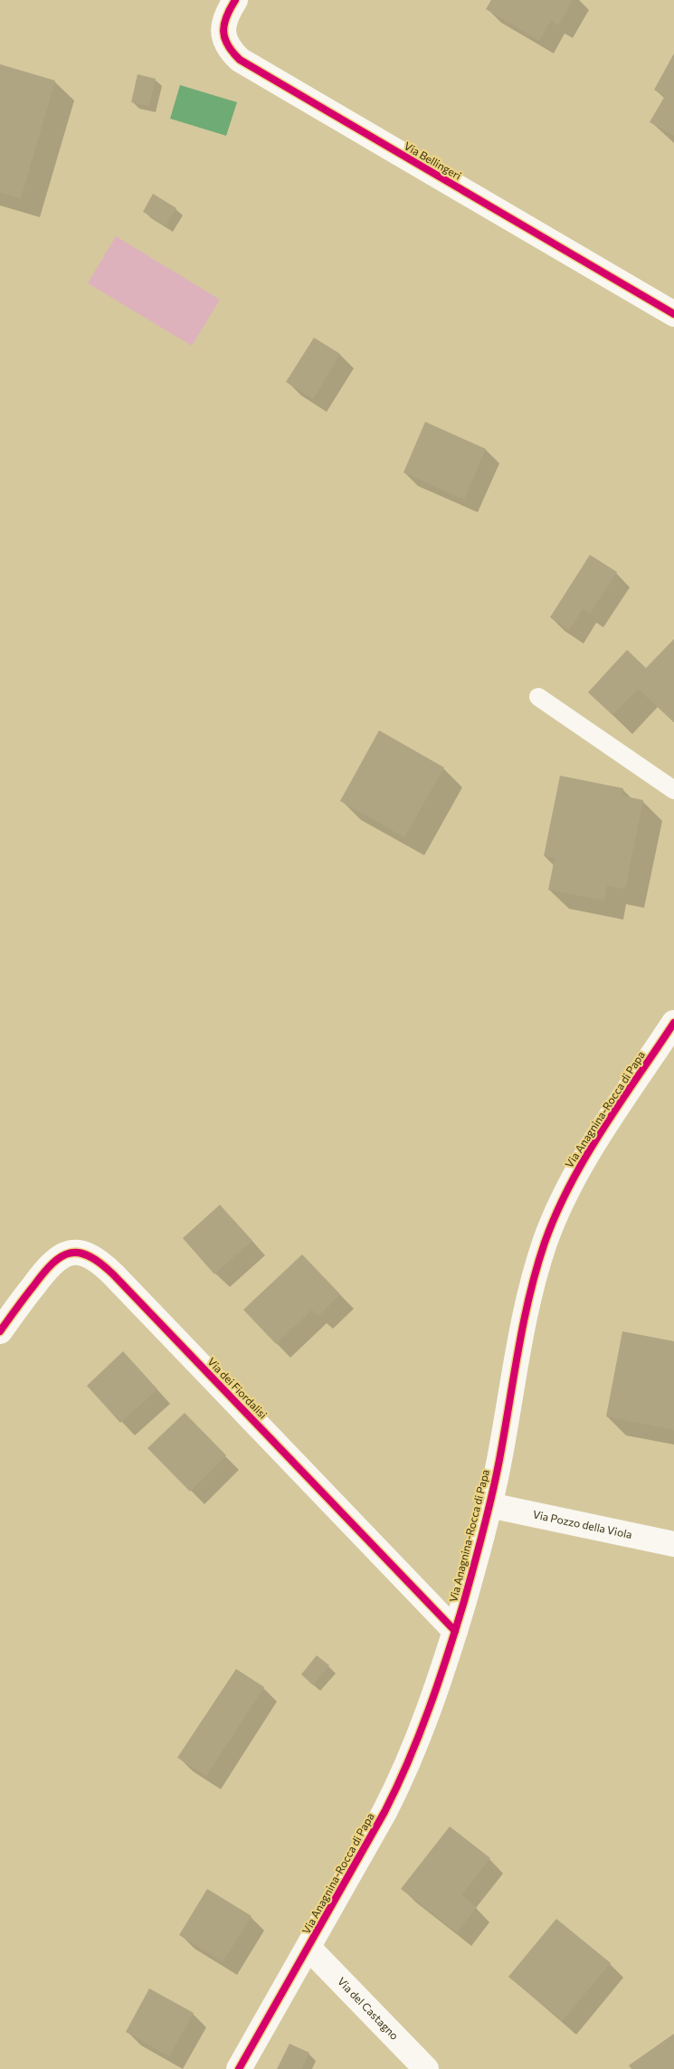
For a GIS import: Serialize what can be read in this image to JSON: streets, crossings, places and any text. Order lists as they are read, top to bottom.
{
  "streets": {
    "street": [
      "Via Bellingeri",
      "Via Anagnina-Rocca di Papa",
      "Via dei Fiordalisi",
      "Via Pozzo della Viola",
      "Via del Castagno"
    ]
  },
  "crossings": [
    ["Via Anagnina-Rocca di Papa", "Via dei Fiordalisi"],
    ["Via Anagnina-Rocca di Papa", "Via Pozzo della Viola"],
    ["Via Anagnina-Rocca di Papa", "Via del Castagno"]
  ]
}
